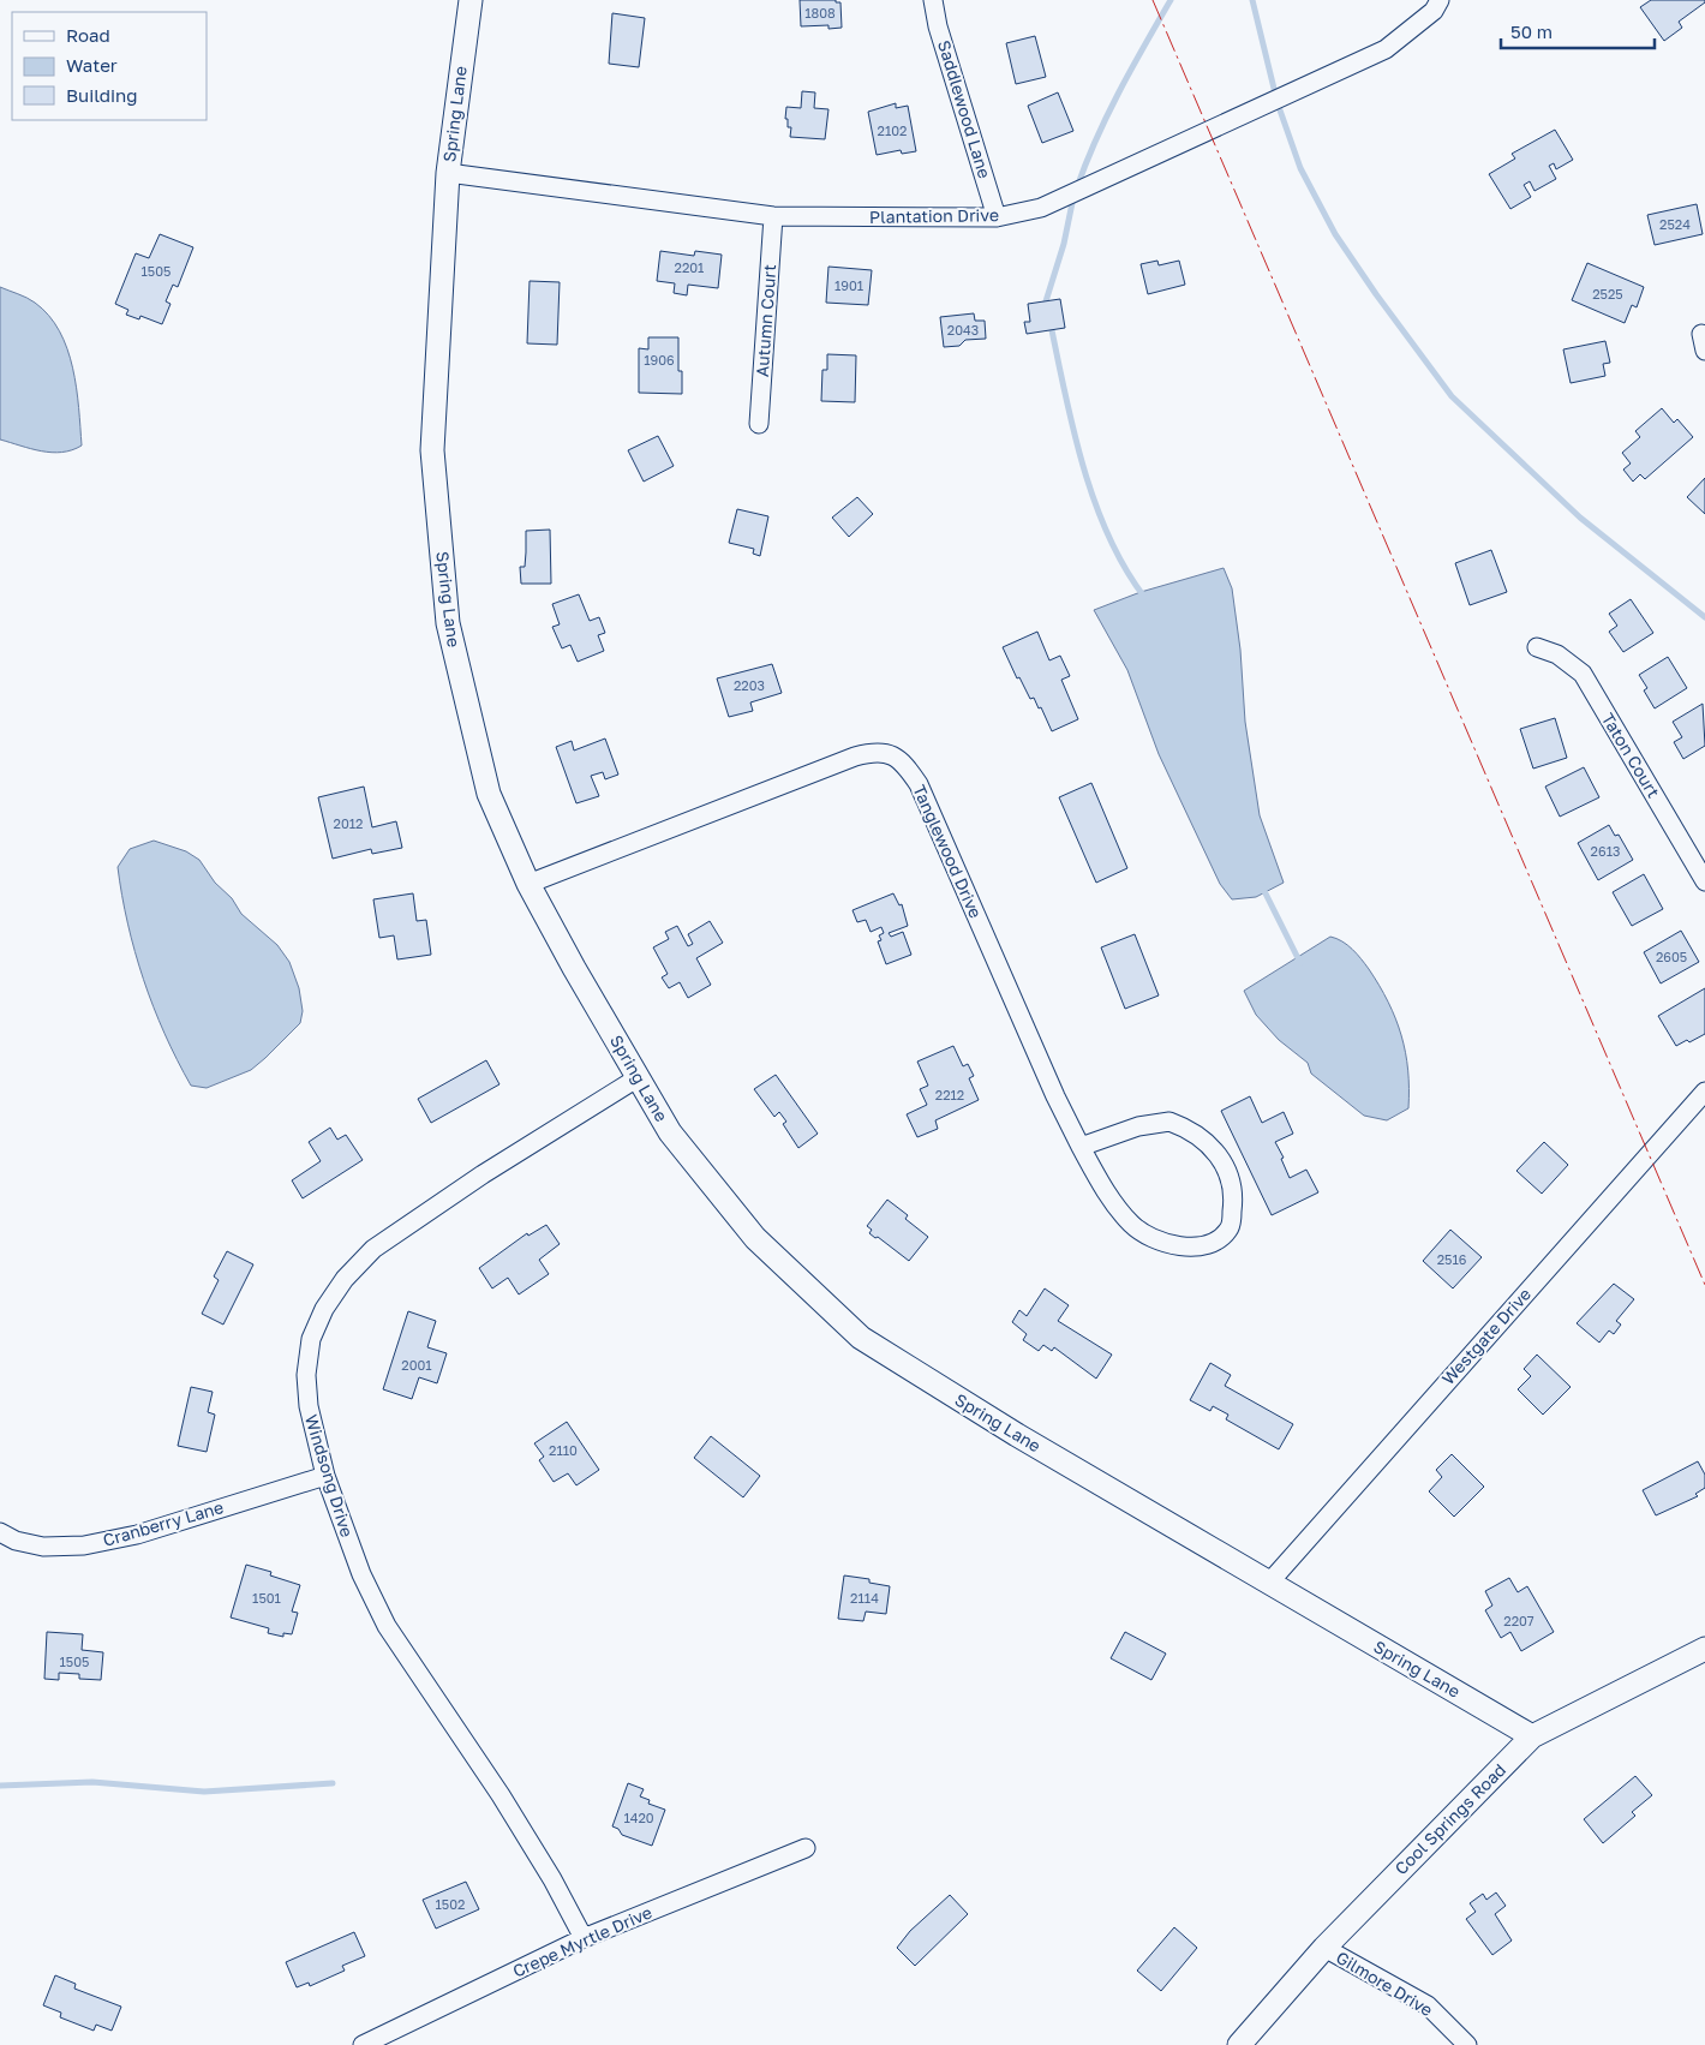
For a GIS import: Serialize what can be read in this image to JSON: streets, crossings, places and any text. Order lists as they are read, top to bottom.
{
  "streets": {
    "street": [
      "Saddlewood Lane",
      "Spring Lane",
      "Plantation Drive",
      "Autumn Court",
      "Taton Court",
      "Tanglewood Drive",
      "Westgate Drive",
      "Windsong Drive",
      "Cranberry Lane",
      "Cool Springs Road",
      "Crepe Myrtle Drive",
      "Gilmore Drive"
    ]
  },
  "crossings": [
    ["Saddlewood Lane", "Plantation Drive"],
    ["Spring Lane", "Plantation Drive"],
    ["Spring Lane", "Tanglewood Drive"],
    ["Spring Lane", "Westgate Drive"],
    ["Spring Lane", "Windsong Drive"],
    ["Spring Lane", "Cool Springs Road"],
    ["Plantation Drive", "Autumn Court"],
    ["Windsong Drive", "Cranberry Lane"],
    ["Windsong Drive", "Crepe Myrtle Drive"],
    ["Cool Springs Road", "Gilmore Drive"]
  ],
  "house_numbers": [
    "1808",
    "2102",
    "2524",
    "2201",
    "1505",
    "1901",
    "2525",
    "2043",
    "1906",
    "2203",
    "2012",
    "2613",
    "2605",
    "2212",
    "2516",
    "2001",
    "2110",
    "1501",
    "2114",
    "2207",
    "1505",
    "1420",
    "1502"
  ],
  "legend": ["Road", "Water", "Building"],
  "scale_bar": "50 m"
}
